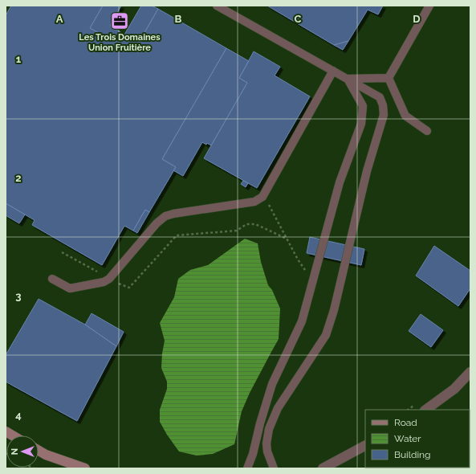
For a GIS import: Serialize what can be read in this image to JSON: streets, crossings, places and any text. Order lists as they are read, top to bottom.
{
  "places": {
    "office": ["Les Trois Domaines Union Fruitière"]
  },
  "legend": ["Road", "Water", "Building"],
  "north": "left",
  "grid": {
    "columns": [
      "A",
      "B",
      "C",
      "D"
    ],
    "rows": [
      "1",
      "2",
      "3",
      "4"
    ]
  }
}
